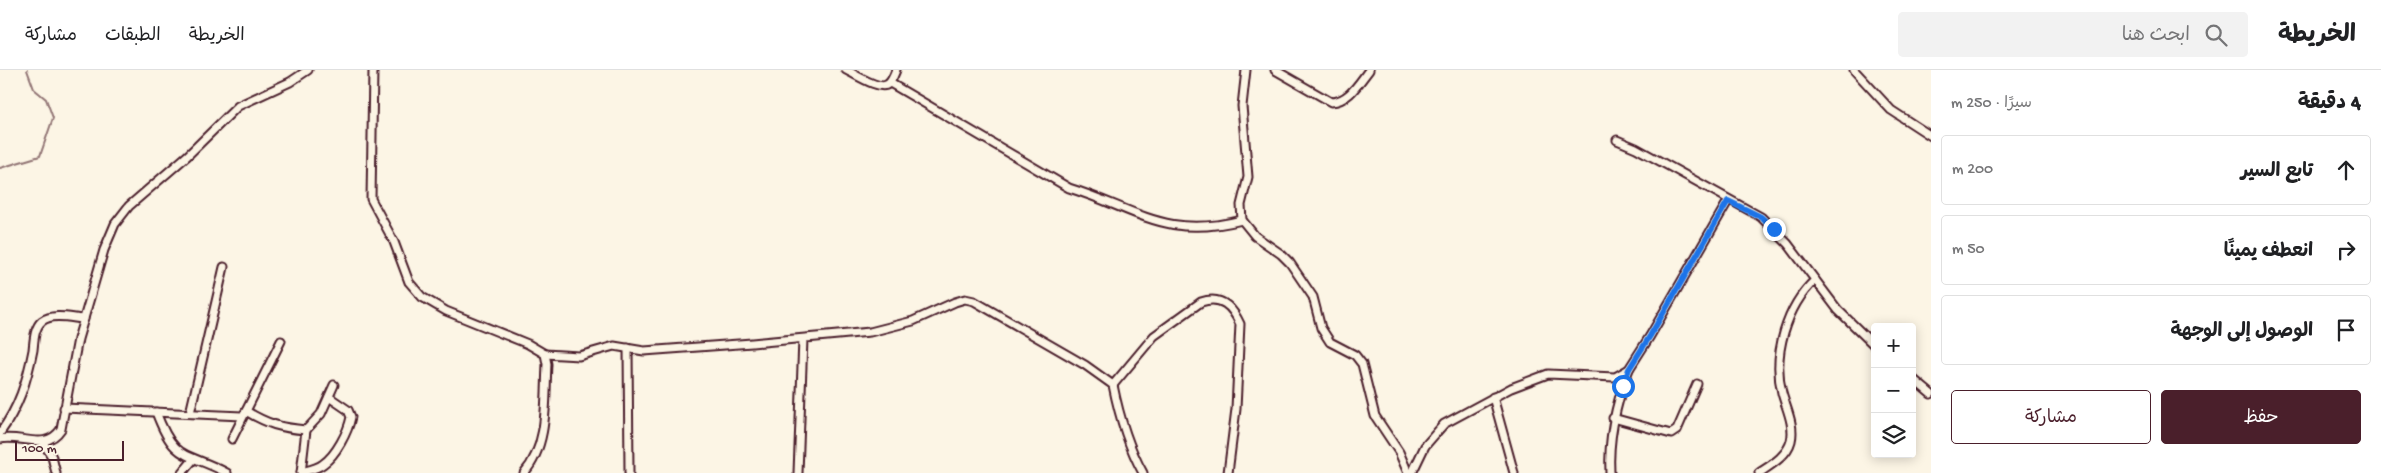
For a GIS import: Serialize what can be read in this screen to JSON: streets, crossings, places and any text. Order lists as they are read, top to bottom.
{
  "scale_bar": "100 m",
  "page": {
    "header": "الخريطة",
    "search": "ابحث هنا",
    "nav": ["الخريطة", "الطبقات", "مشاركة"],
    "heading": ["4 دقيقة", "سيرًا · 250 m"],
    "list": [
      ["تابع السير", "200 m"],
      ["انعطف يمينًا", "50 m"],
      "الوصول إلى الوجهة"
    ],
    "map_buttons": ["+", "−"],
    "buttons": ["حفظ", "مشاركة"],
    "scale": "100 m"
  }
}
